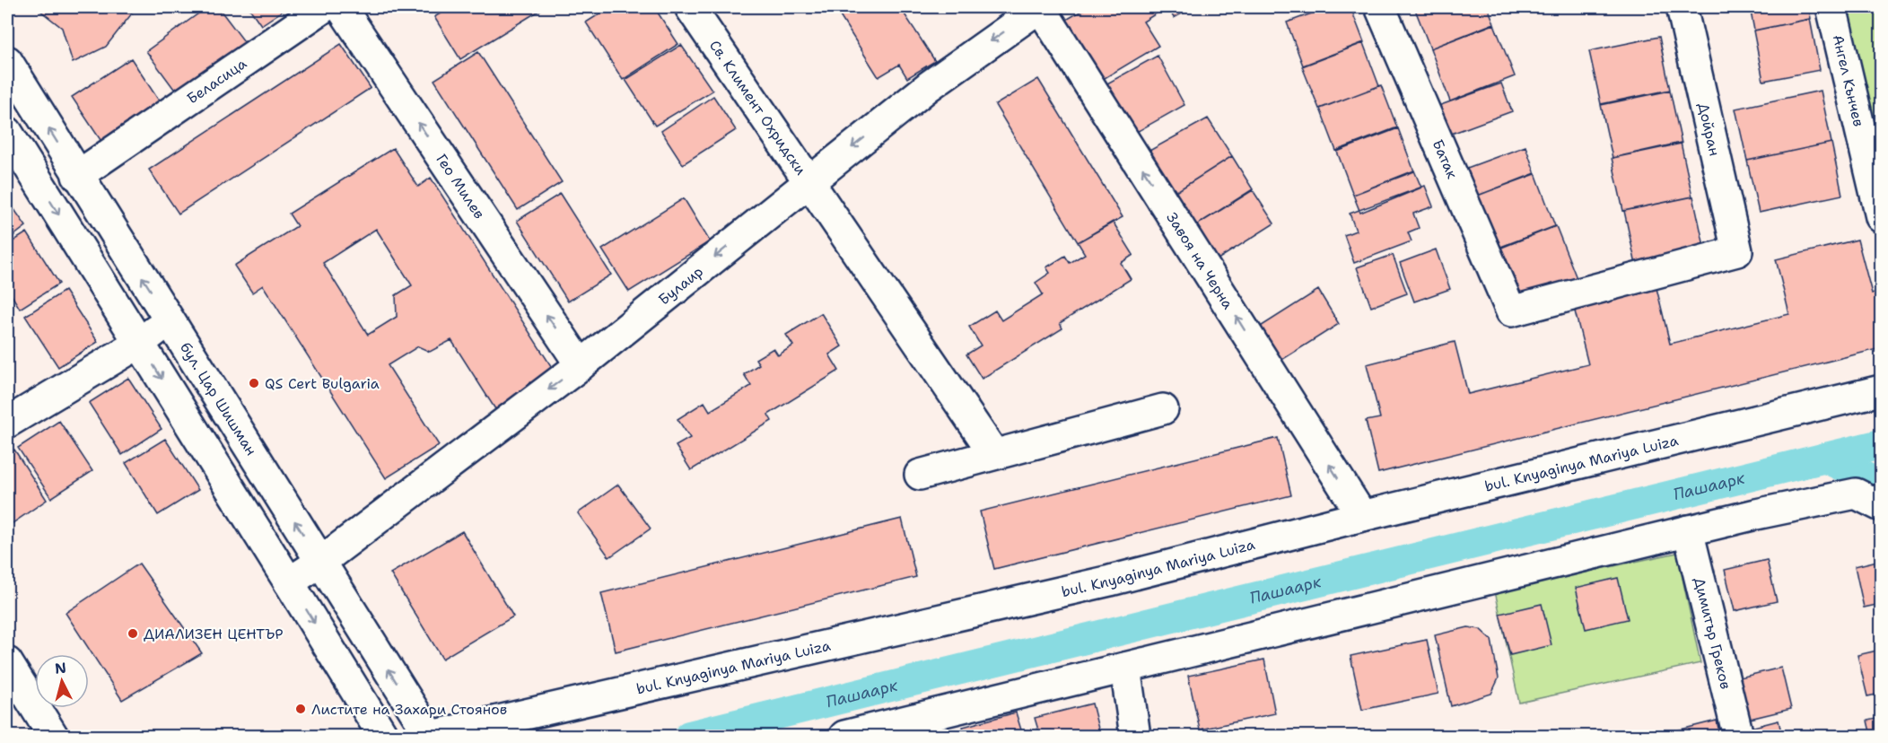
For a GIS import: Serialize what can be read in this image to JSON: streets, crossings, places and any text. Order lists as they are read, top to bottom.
{
  "streets": {
    "street": [
      "Беласица",
      "Ангел Кънчев",
      "Св. Климент Охридски",
      "Дойран",
      "Батак",
      "Гео Милев",
      "Завоя на Черна",
      "Булаир",
      "бул. Цар Шишман",
      "bul. Knyaginya Mariya Luiza",
      "Димитър Греков"
    ]
  },
  "crossings": [
    ["Беласица", "бул. Цар Шишман"],
    ["Св. Климент Охридски", "Булаир"],
    ["Дойран", "Батак"],
    ["Гео Милев", "Булаир"],
    ["Завоя на Черна", "Булаир"],
    ["Завоя на Черна", "bul. Knyaginya Mariya Luiza"],
    ["Булаир", "бул. Цар Шишман"],
    ["бул. Цар Шишман", "bul. Knyaginya Mariya Luiza"]
  ],
  "one_way": ["Гео Милев", "Завоя на Черна", "Булаир"],
  "water": ["Пашаарк"],
  "places": ["QS Cert Bulgaria", "ДИАЛИЗЕН ЦЕНТЪР", "Листите на Захари Стоянов"],
  "north": "top"
}
